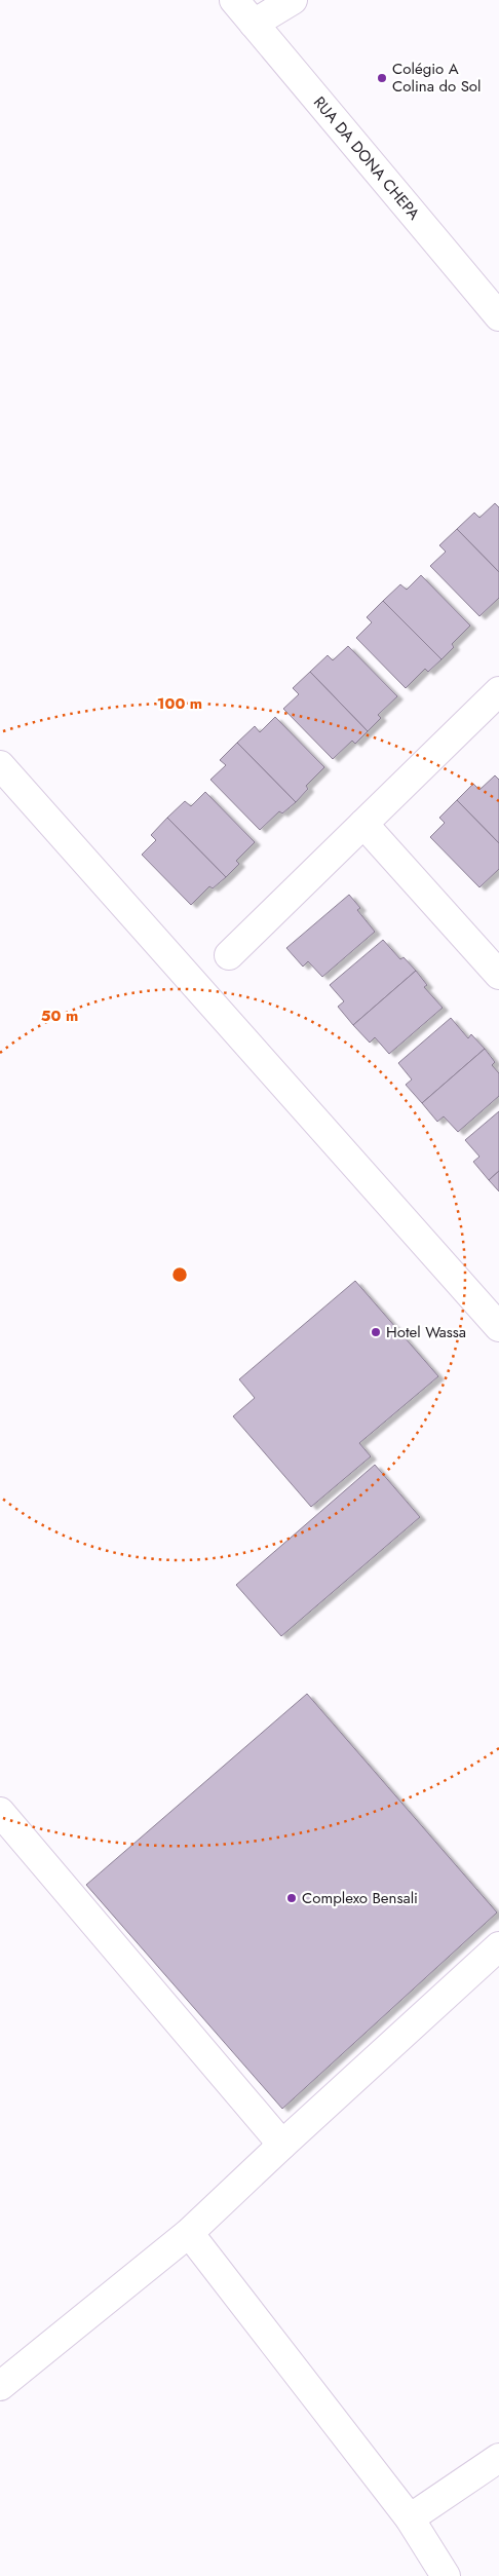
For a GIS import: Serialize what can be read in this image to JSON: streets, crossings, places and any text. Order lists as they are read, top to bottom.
{
  "streets": {
    "street": ["RUA DA DONA CHEPA"]
  },
  "places": ["Colégio A Colina do Sol", "Hotel Wassa", "Complexo Bensali"],
  "rings": ["100 m", "50 m"]
}
